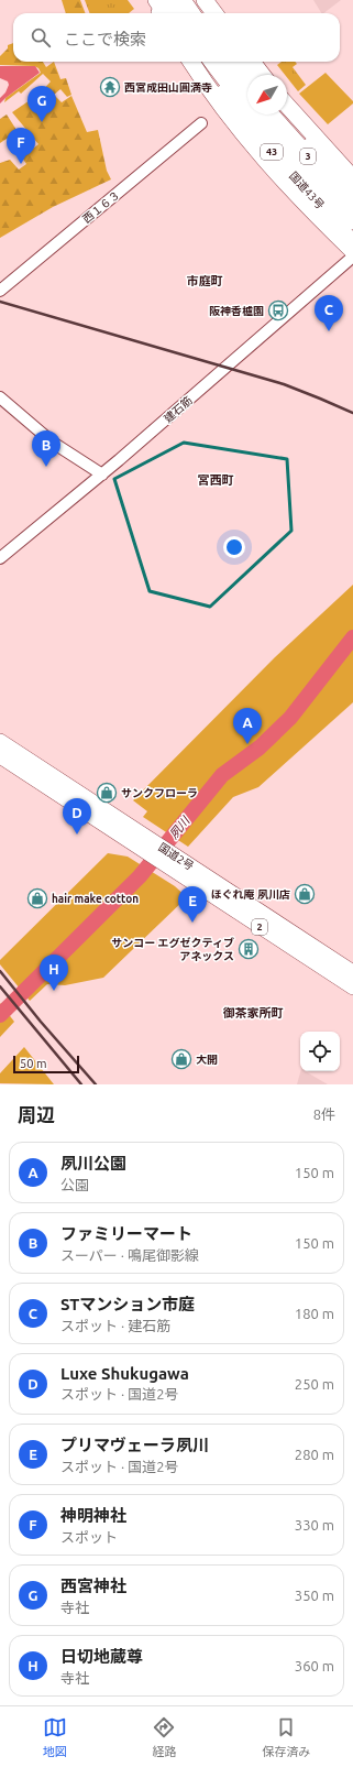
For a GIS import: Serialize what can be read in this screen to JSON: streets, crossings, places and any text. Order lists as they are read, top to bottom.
{
  "streets": {
    "highway": [
      "43",
      "3",
      "国道43号",
      "国道2号",
      "2"
    ],
    "street": ["西１６３", "建石筋"]
  },
  "districts": ["市庭町", "宮西町", "御茶家所町"],
  "water": ["夙川"],
  "places": {
    "temple": ["西宮成田山圓満寺"],
    "bus stop": ["阪神香櫨園"],
    "shop": [
      "サンクフローラ",
      "ほぐれ庵 夙川店",
      "hair make cotton",
      "大開"
    ],
    "building": ["サンコー エグゼクティブ アネックス"]
  },
  "scale_bar": "50 m",
  "north": "bottom left",
  "page": {
    "search": "ここで検索",
    "pins": [
      "G",
      "F",
      "C",
      "B",
      "A",
      "D",
      "E",
      "H"
    ],
    "scale": "50 m",
    "heading": ["周辺", "8件"],
    "list": [
      {
        "mark": "A",
        "name": "夙川公園",
        "note": "公園",
        "value": "150 m"
      },
      {
        "mark": "B",
        "name": "ファミリーマート",
        "note": "スーパー · 鳴尾御影線",
        "value": "150 m"
      },
      {
        "mark": "C",
        "name": "STマンション市庭",
        "note": "スポット · 建石筋",
        "value": "180 m"
      },
      {
        "mark": "D",
        "name": "Luxe Shukugawa",
        "note": "スポット · 国道2号",
        "value": "250 m"
      },
      {
        "mark": "E",
        "name": "プリマヴェーラ夙川",
        "note": "スポット · 国道2号",
        "value": "280 m"
      },
      {
        "mark": "F",
        "name": "神明神社",
        "note": "スポット",
        "value": "330 m"
      },
      {
        "mark": "G",
        "name": "西宮神社",
        "note": "寺社",
        "value": "350 m"
      },
      {
        "mark": "H",
        "name": "日切地蔵尊",
        "note": "寺社",
        "value": "360 m"
      }
    ],
    "nav": ["地図", "経路", "保存済み"]
  }
}
